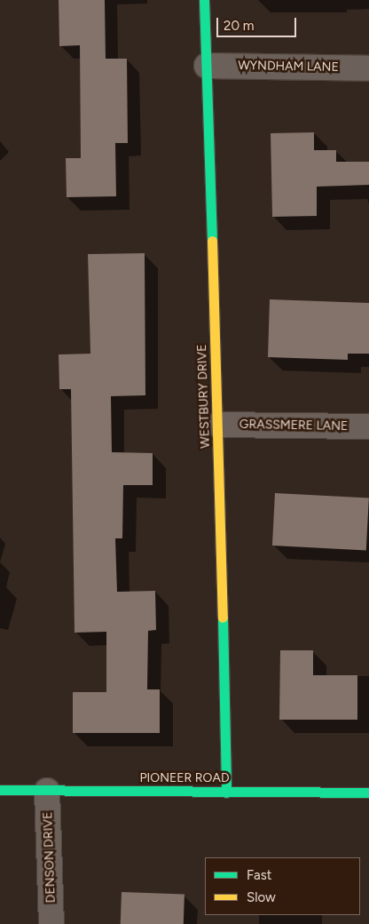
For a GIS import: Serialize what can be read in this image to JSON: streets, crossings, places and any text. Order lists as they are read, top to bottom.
{
  "streets": {
    "street": [
      "WYNDHAM LANE",
      "WESTBURY DRIVE",
      "GRASSMERE LANE",
      "PIONEER ROAD",
      "DENSON DRIVE"
    ]
  },
  "crossings": [
    ["WYNDHAM LANE", "WESTBURY DRIVE"],
    ["WESTBURY DRIVE", "GRASSMERE LANE"],
    ["WESTBURY DRIVE", "PIONEER ROAD"],
    ["PIONEER ROAD", "DENSON DRIVE"]
  ],
  "legend": ["Fast", "Slow"],
  "scale_bar": "20 m"
}
